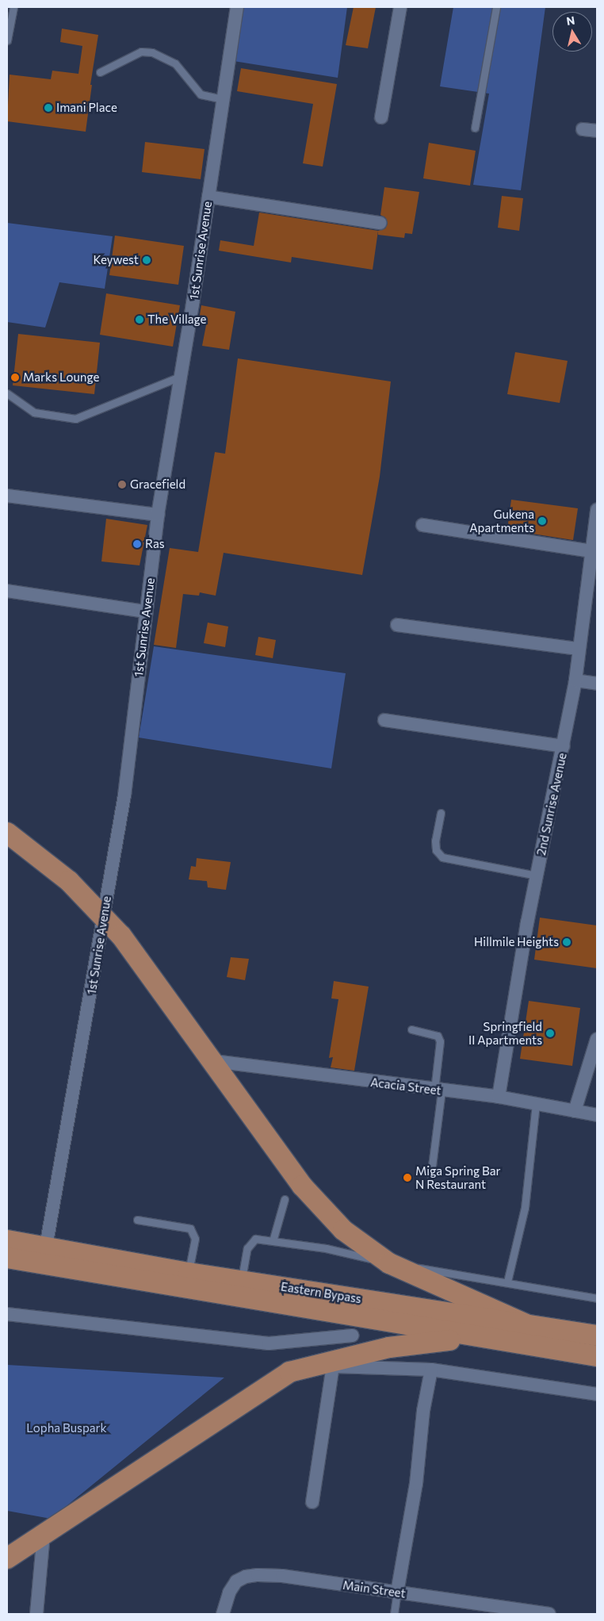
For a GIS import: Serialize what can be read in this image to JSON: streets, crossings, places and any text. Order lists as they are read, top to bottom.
{
  "streets": {
    "main road": ["Eastern Bypass"],
    "street": [
      "1st Sunrise Avenue",
      "2nd Sunrise Avenue",
      "Acacia Street",
      "Main Street"
    ]
  },
  "crossings": [
    ["1st Sunrise Avenue", "Eastern Bypass"],
    ["2nd Sunrise Avenue", "Acacia Street"]
  ],
  "parks": ["Lopha Buspark"],
  "places": [
    "Imani Place",
    "Keywest",
    "The Village",
    "Marks Lounge",
    "Gracefield",
    "Gukena Apartments",
    "Ras",
    "Hillmile Heights",
    "Springfield II Apartments",
    "Miga Spring Bar N Restaurant"
  ],
  "north": "top"
}
